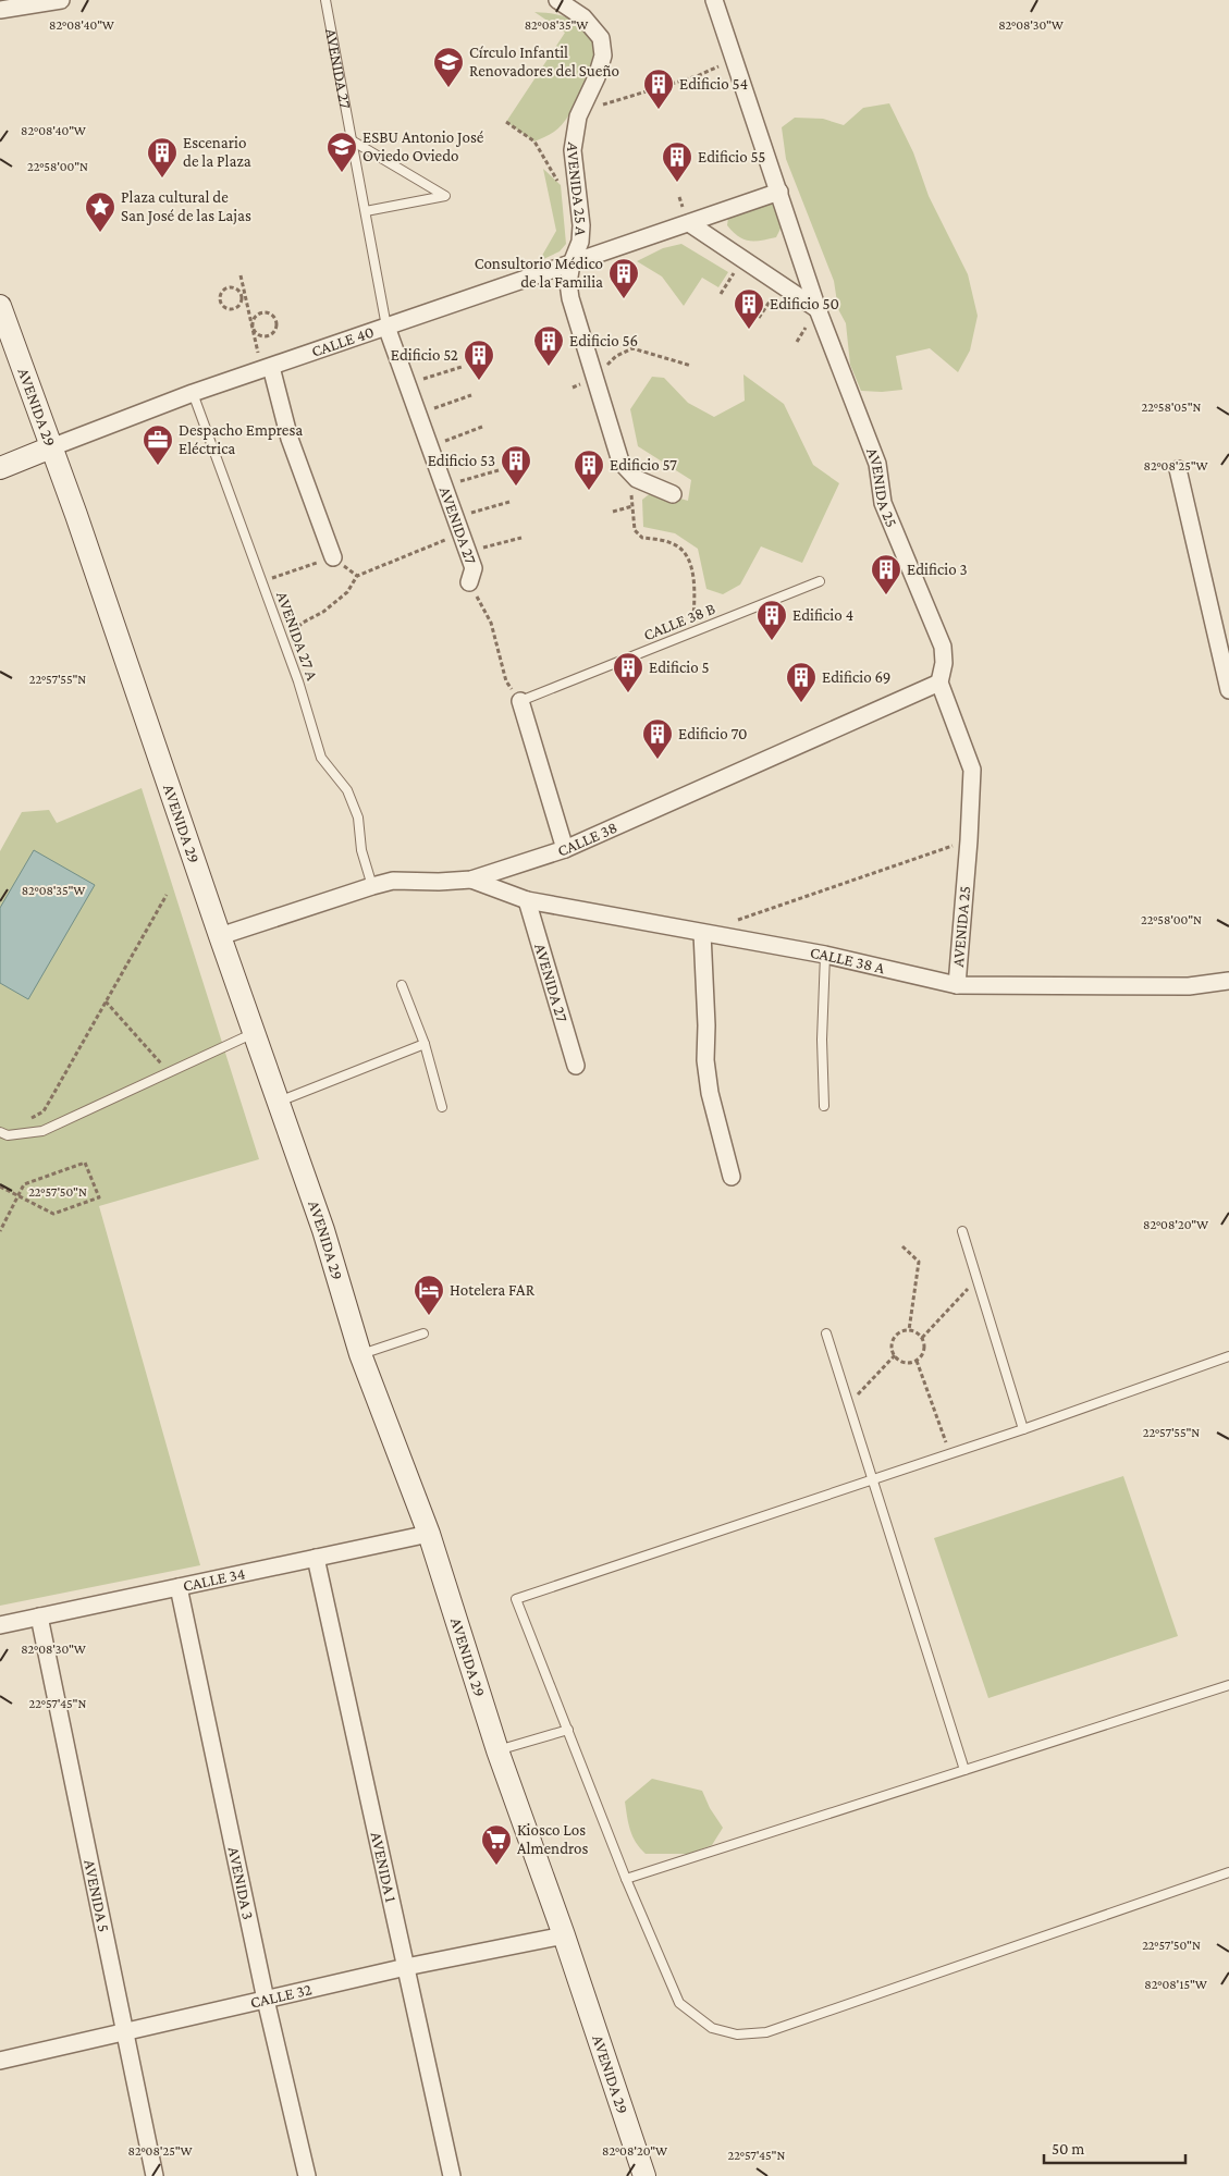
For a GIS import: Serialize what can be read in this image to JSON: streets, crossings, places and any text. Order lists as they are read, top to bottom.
{
  "streets": {
    "main road": ["CALLE 40", "AVENIDA 29"],
    "street": [
      "AVENIDA 27",
      "AVENIDA 25 A",
      "AVENIDA 25",
      "CALLE 38",
      "CALLE 38 A",
      "CALLE 34",
      "AVENIDA 1",
      "AVENIDA 3",
      "AVENIDA 5",
      "CALLE 32"
    ],
    "lane": ["CALLE 38 B", "AVENIDA 27 A"]
  },
  "crossings": [
    ["AVENIDA 27", "CALLE 40"],
    ["AVENIDA 27", "CALLE 38 B"],
    ["AVENIDA 27", "CALLE 38 A"],
    ["AVENIDA 25 A", "CALLE 40"],
    ["CALLE 40", "AVENIDA 29"],
    ["CALLE 40", "AVENIDA 25"],
    ["CALLE 40", "AVENIDA 27 A"],
    ["AVENIDA 29", "CALLE 38"],
    ["AVENIDA 29", "CALLE 34"],
    ["AVENIDA 29", "CALLE 32"],
    ["AVENIDA 25", "CALLE 38"],
    ["AVENIDA 25", "CALLE 38 A"],
    ["AVENIDA 27 A", "CALLE 38"],
    ["CALLE 38", "CALLE 38 A"],
    ["CALLE 34", "AVENIDA 1"],
    ["CALLE 34", "AVENIDA 3"],
    ["CALLE 34", "AVENIDA 5"],
    ["AVENIDA 1", "CALLE 32"],
    ["AVENIDA 3", "CALLE 32"],
    ["AVENIDA 5", "CALLE 32"]
  ],
  "places": {
    "school or university": ["Círculo Infantil Renovadores del Sueño", "ESBU Antonio José Oviedo Oviedo"],
    "building": [
      "Edificio 54",
      "Escenario de la Plaza",
      "Edificio 55",
      "Consultorio Médico de la Familia",
      "Edificio 50",
      "Edificio 56",
      "Edificio 52",
      "Edificio 53",
      "Edificio 57",
      "Edificio 3",
      "Edificio 4",
      "Edificio 5",
      "Edificio 69",
      "Edificio 70"
    ],
    "place": ["Plaza cultural de San José de las Lajas"],
    "office": ["Despacho Empresa Eléctrica"],
    "hotel": ["Hotelera FAR"],
    "supermarket": ["Kiosco Los Almendros"]
  },
  "scale_bar": "50 m",
  "coordinates": [
    "82°08'40\"W",
    "82°08'35\"W",
    "82°08'30\"W",
    "22°58'00\"N",
    "22°58'05\"N",
    "82°08'25\"W",
    "22°57'55\"N",
    "22°57'50\"N",
    "82°08'20\"W",
    "22°57'45\"N",
    "82°08'15\"W"
  ]
}
